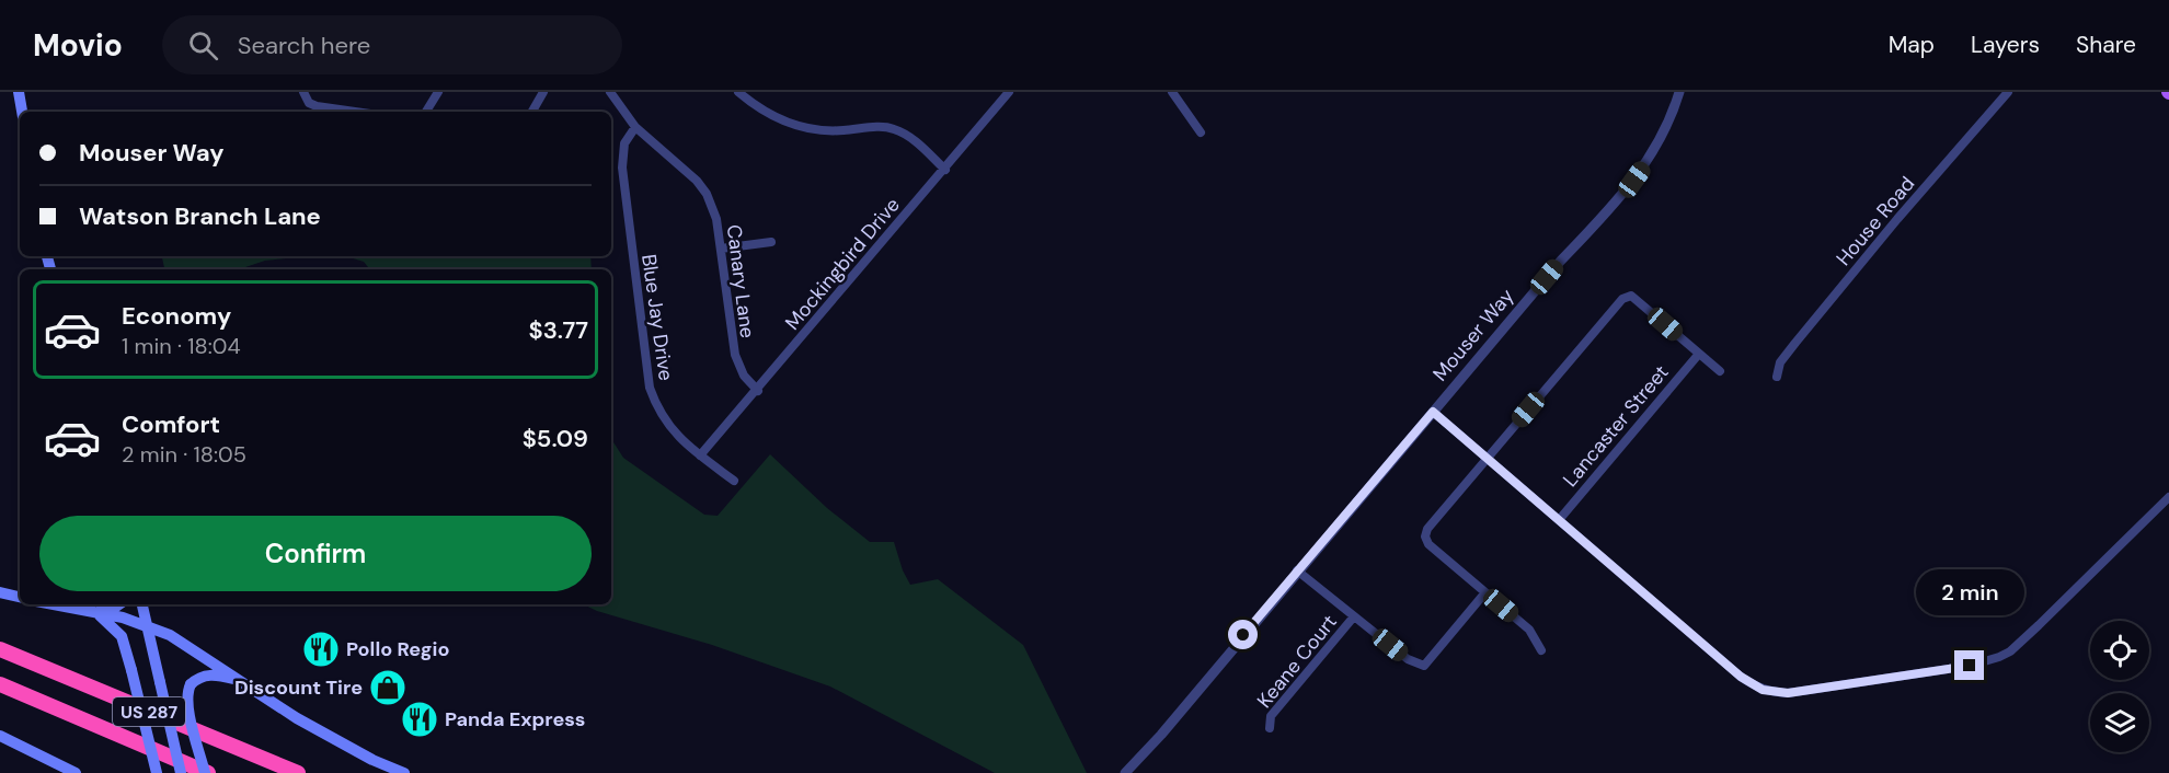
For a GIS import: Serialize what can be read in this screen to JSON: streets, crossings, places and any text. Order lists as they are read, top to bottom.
{
  "streets": {
    "highway": ["US 287"],
    "street": [
      "House Road",
      "Mockingbird Drive",
      "Canary Lane",
      "Blue Jay Drive",
      "Mouser Way",
      "Lancaster Street",
      "Keane Court"
    ]
  },
  "crossings": [
    ["Mockingbird Drive", "Canary Lane"],
    ["Mockingbird Drive", "Blue Jay Drive"],
    ["Canary Lane", "Blue Jay Drive"]
  ],
  "places": {
    "restaurant": ["Pollo Regio", "Panda Express"],
    "shop": ["Discount Tire"]
  },
  "page": {
    "header": "Movio",
    "search": "Search here",
    "nav": ["Map", "Layers", "Share"],
    "banner": ["Mouser Way", "Watson Branch Lane"],
    "list": [
      {
        "name": "Economy",
        "note": "1 min · 18:04",
        "value": "$3.77"
      },
      {
        "name": "Comfort",
        "note": "2 min · 18:05",
        "value": "$5.09"
      }
    ],
    "buttons": "Confirm",
    "bubble": "2 min"
  }
}
